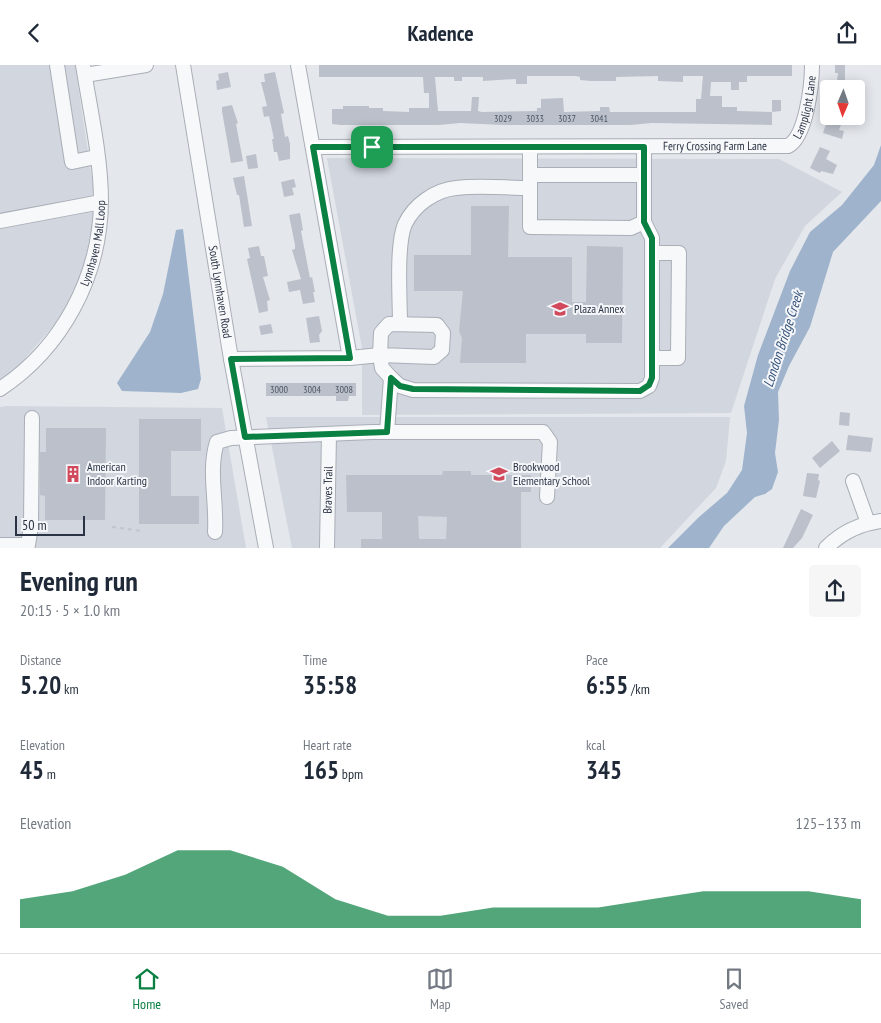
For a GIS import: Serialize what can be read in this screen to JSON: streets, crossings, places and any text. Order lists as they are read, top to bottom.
{
  "streets": {
    "street": [
      "Lamplight Lane",
      "Ferry Crossing Farm Lane",
      "Lynnhaven Mall Loop",
      "South Lynnhaven Road",
      "Braves Trail"
    ]
  },
  "crossings": [
    ["Lamplight Lane", "Ferry Crossing Farm Lane"]
  ],
  "water": ["London Bridge Creek"],
  "places": {
    "school or university": ["Plaza Annex", "Brookwood Elementary School"],
    "building": ["American Indoor Karting"]
  },
  "house_numbers": [
    "3029",
    "3033",
    "3037",
    "3041",
    "3000",
    "3004",
    "3008"
  ],
  "scale_bar": "50 m",
  "north": "bottom",
  "page": {
    "header": "Kadence",
    "scale": "50 m",
    "heading": ["Evening run", "20:15 · 5 × 1.0 km"],
    "stats": [
      ["Distance", "5.20 km"],
      ["Time", "35:58"],
      ["Pace", "6:55 /km"],
      ["Elevation", "45 m"],
      ["Heart rate", "165 bpm"],
      ["kcal", "345"]
    ],
    "chart": ["Elevation", "125–133 m"],
    "tabs": ["Home", "Map", "Saved"]
  }
}
